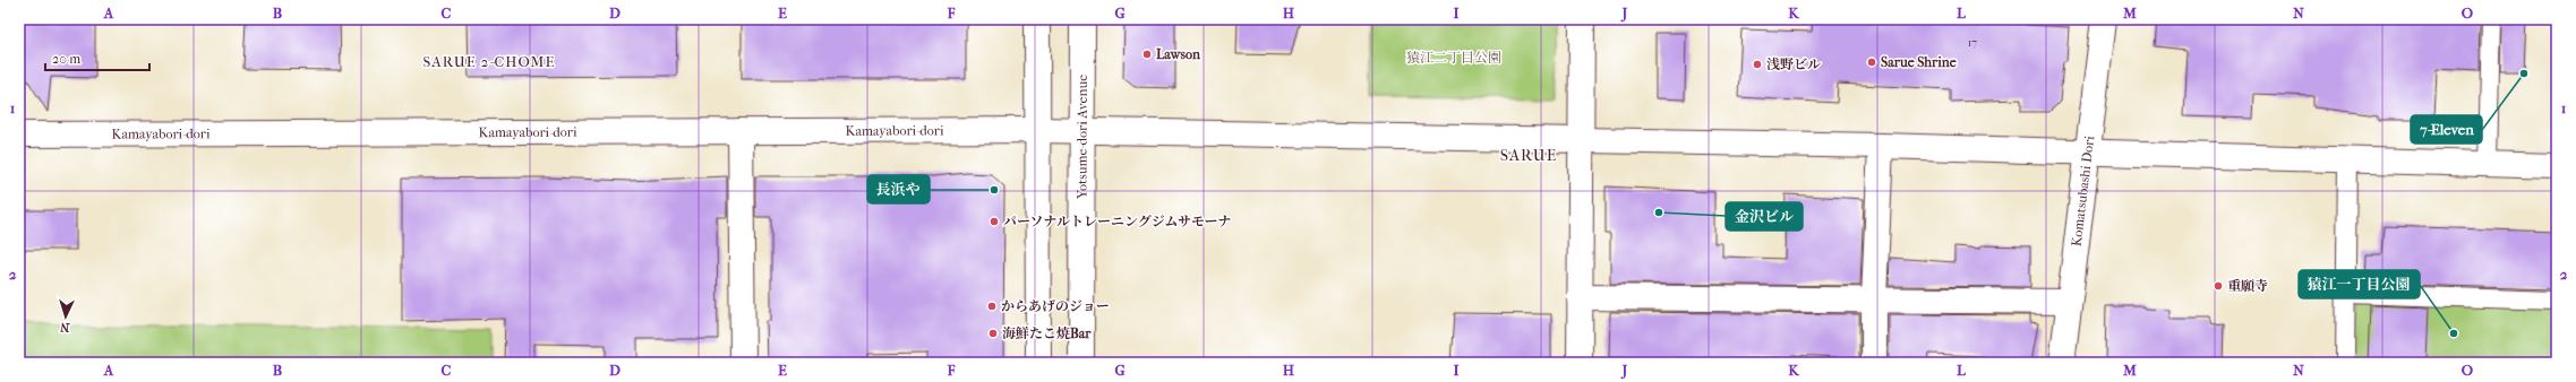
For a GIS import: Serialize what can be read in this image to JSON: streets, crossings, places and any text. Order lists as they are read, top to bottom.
{
  "streets": {
    "street": ["Kamayabori-dori", "Yotsume-dori Avenue", "Komatsubashi Dori"]
  },
  "crossings": [
    ["Kamayabori-dori", "Yotsume-dori Avenue"],
    ["Kamayabori-dori", "Komatsubashi Dori"]
  ],
  "districts": ["SARUE 2-CHOME", "SARUE"],
  "parks": ["猿江二丁目公園"],
  "places": [
    "Lawson",
    "Sarue Shrine",
    "浅野ビル",
    "7-Eleven",
    "長浜や",
    "金沢ビル",
    "パーソナルトレーニングジムサモーナ",
    "重願寺",
    "からあげのジョー",
    "海鮮たこ焼Bar",
    "猿江一丁目公園"
  ],
  "house_numbers": ["17"],
  "scale_bar": "20 m",
  "north": "bottom",
  "grid": {
    "columns": [
      "A",
      "B",
      "C",
      "D",
      "E",
      "F",
      "G",
      "H",
      "I",
      "J",
      "K",
      "L",
      "M",
      "N",
      "O"
    ],
    "rows": ["1", "2"]
  }
}
